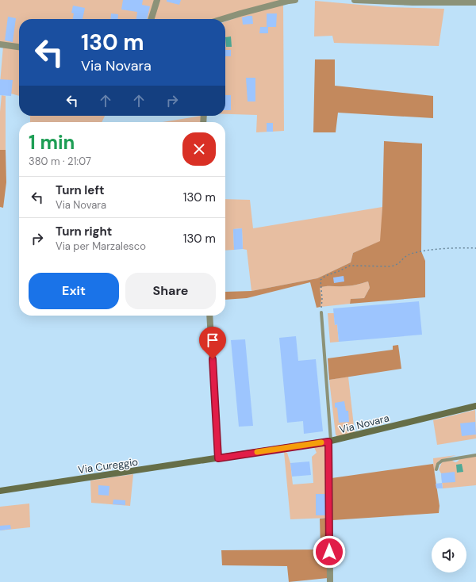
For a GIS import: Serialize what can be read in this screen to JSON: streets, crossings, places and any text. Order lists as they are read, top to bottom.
{
  "streets": {
    "main road": ["Via Novara", "Via Cureggio"]
  },
  "crossings": [
    ["Via Novara", "Via Cureggio"]
  ],
  "page": {
    "turn": ["130 m", "Via Novara"],
    "heading": ["1 min", "380 m · 21:07"],
    "list": [
      {
        "name": "Turn left",
        "note": "Via Novara",
        "value": "130 m"
      },
      {
        "name": "Turn right",
        "note": "Via per Marzalesco",
        "value": "130 m"
      }
    ],
    "buttons": ["Exit", "Share"]
  }
}
